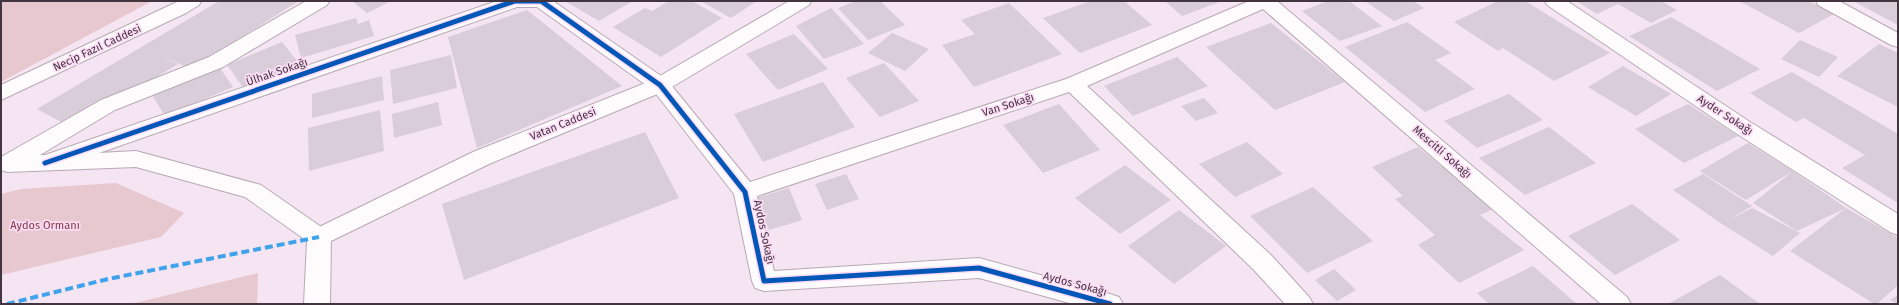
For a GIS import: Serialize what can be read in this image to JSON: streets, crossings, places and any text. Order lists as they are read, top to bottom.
{
  "streets": {
    "street": [
      "Necip Fazıl Caddesi",
      "Ülhak Sokağı",
      "Van Sokağı",
      "Ayder Sokağı",
      "Vatan Caddesi",
      "Mescitli Sokağı",
      "Aydos Sokağı"
    ]
  },
  "crossings": [
    ["Ülhak Sokağı", "Aydos Sokağı"],
    ["Van Sokağı", "Mescitli Sokağı"],
    ["Van Sokağı", "Aydos Sokağı"],
    ["Vatan Caddesi", "Aydos Sokağı"]
  ],
  "parks": ["Aydos Ormanı"]
}
